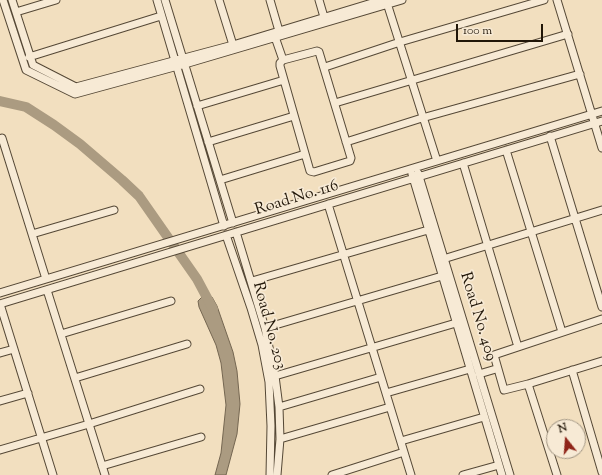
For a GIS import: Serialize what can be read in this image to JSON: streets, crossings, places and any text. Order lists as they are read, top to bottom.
{
  "streets": {
    "street": ["Road No. 116", "Road No. 409", "Road No. 203"]
  },
  "crossings": [
    ["Road No. 116", "Road No. 409"],
    ["Road No. 116", "Road No. 203"]
  ],
  "scale_bar": "100 m",
  "north": "top"
}
